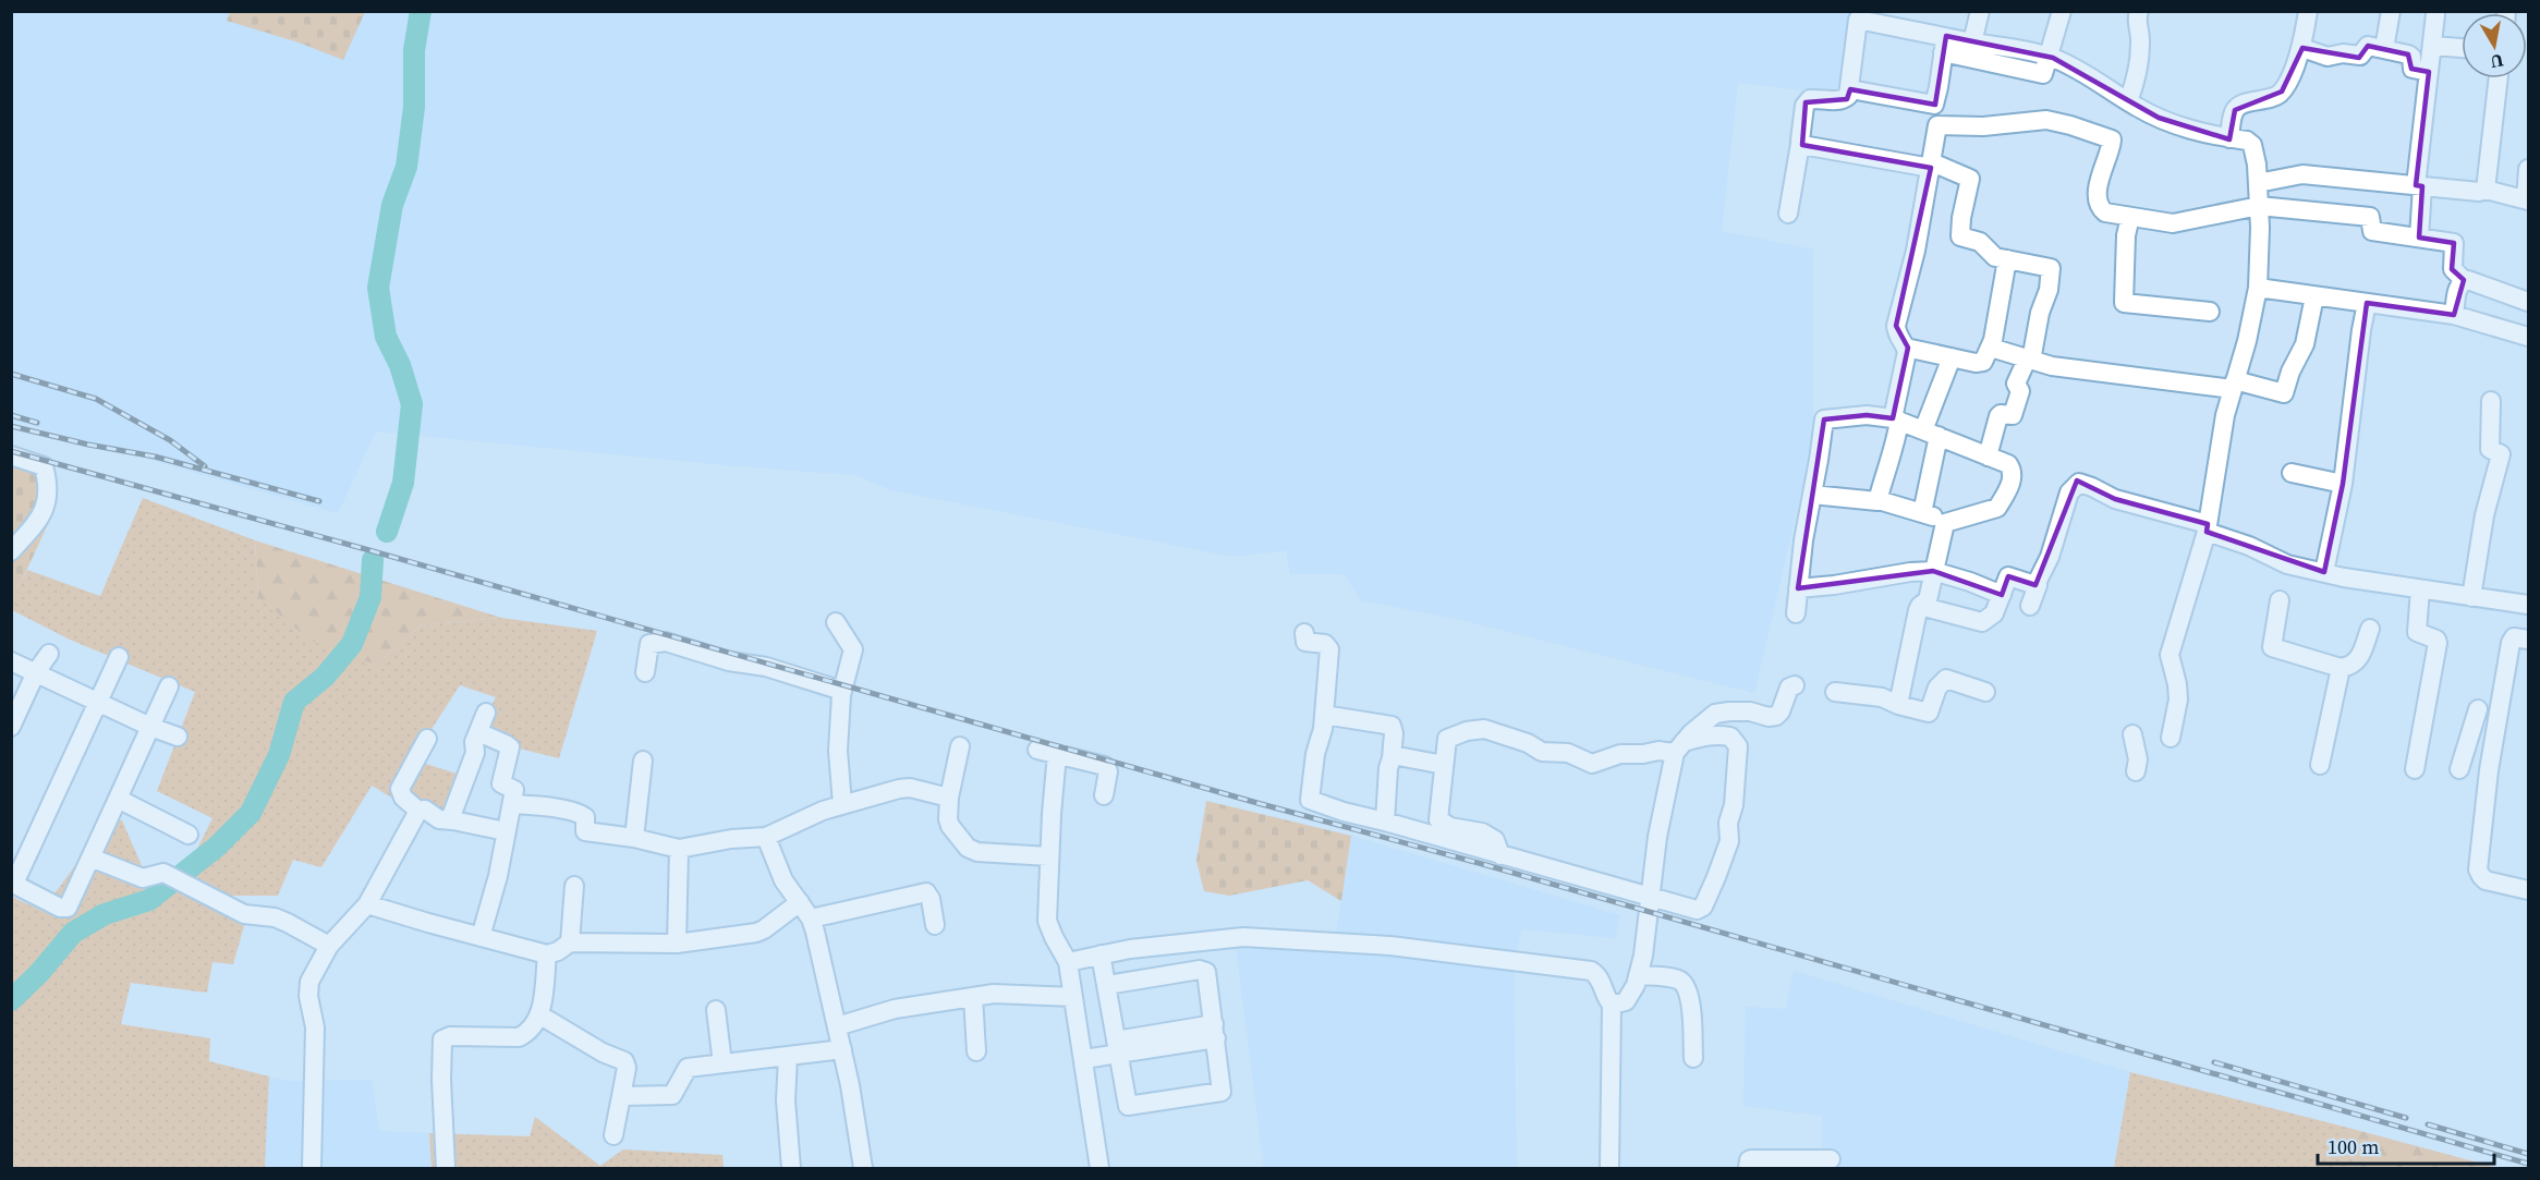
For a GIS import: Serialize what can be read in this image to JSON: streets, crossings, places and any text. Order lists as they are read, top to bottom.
{
  "scale_bar": "100 m",
  "north": "bottom"
}
